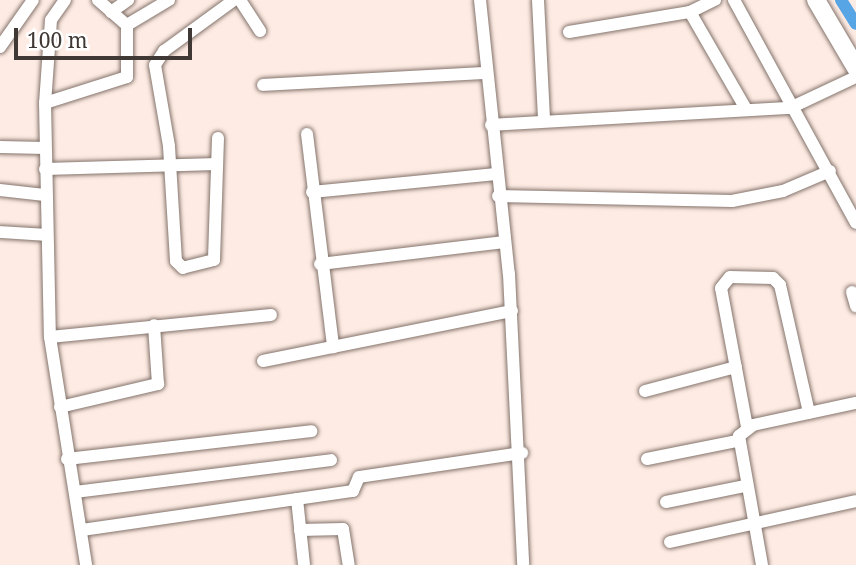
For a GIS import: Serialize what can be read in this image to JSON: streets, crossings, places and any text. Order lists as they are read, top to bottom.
{
  "scale_bar": "100 m"
}
